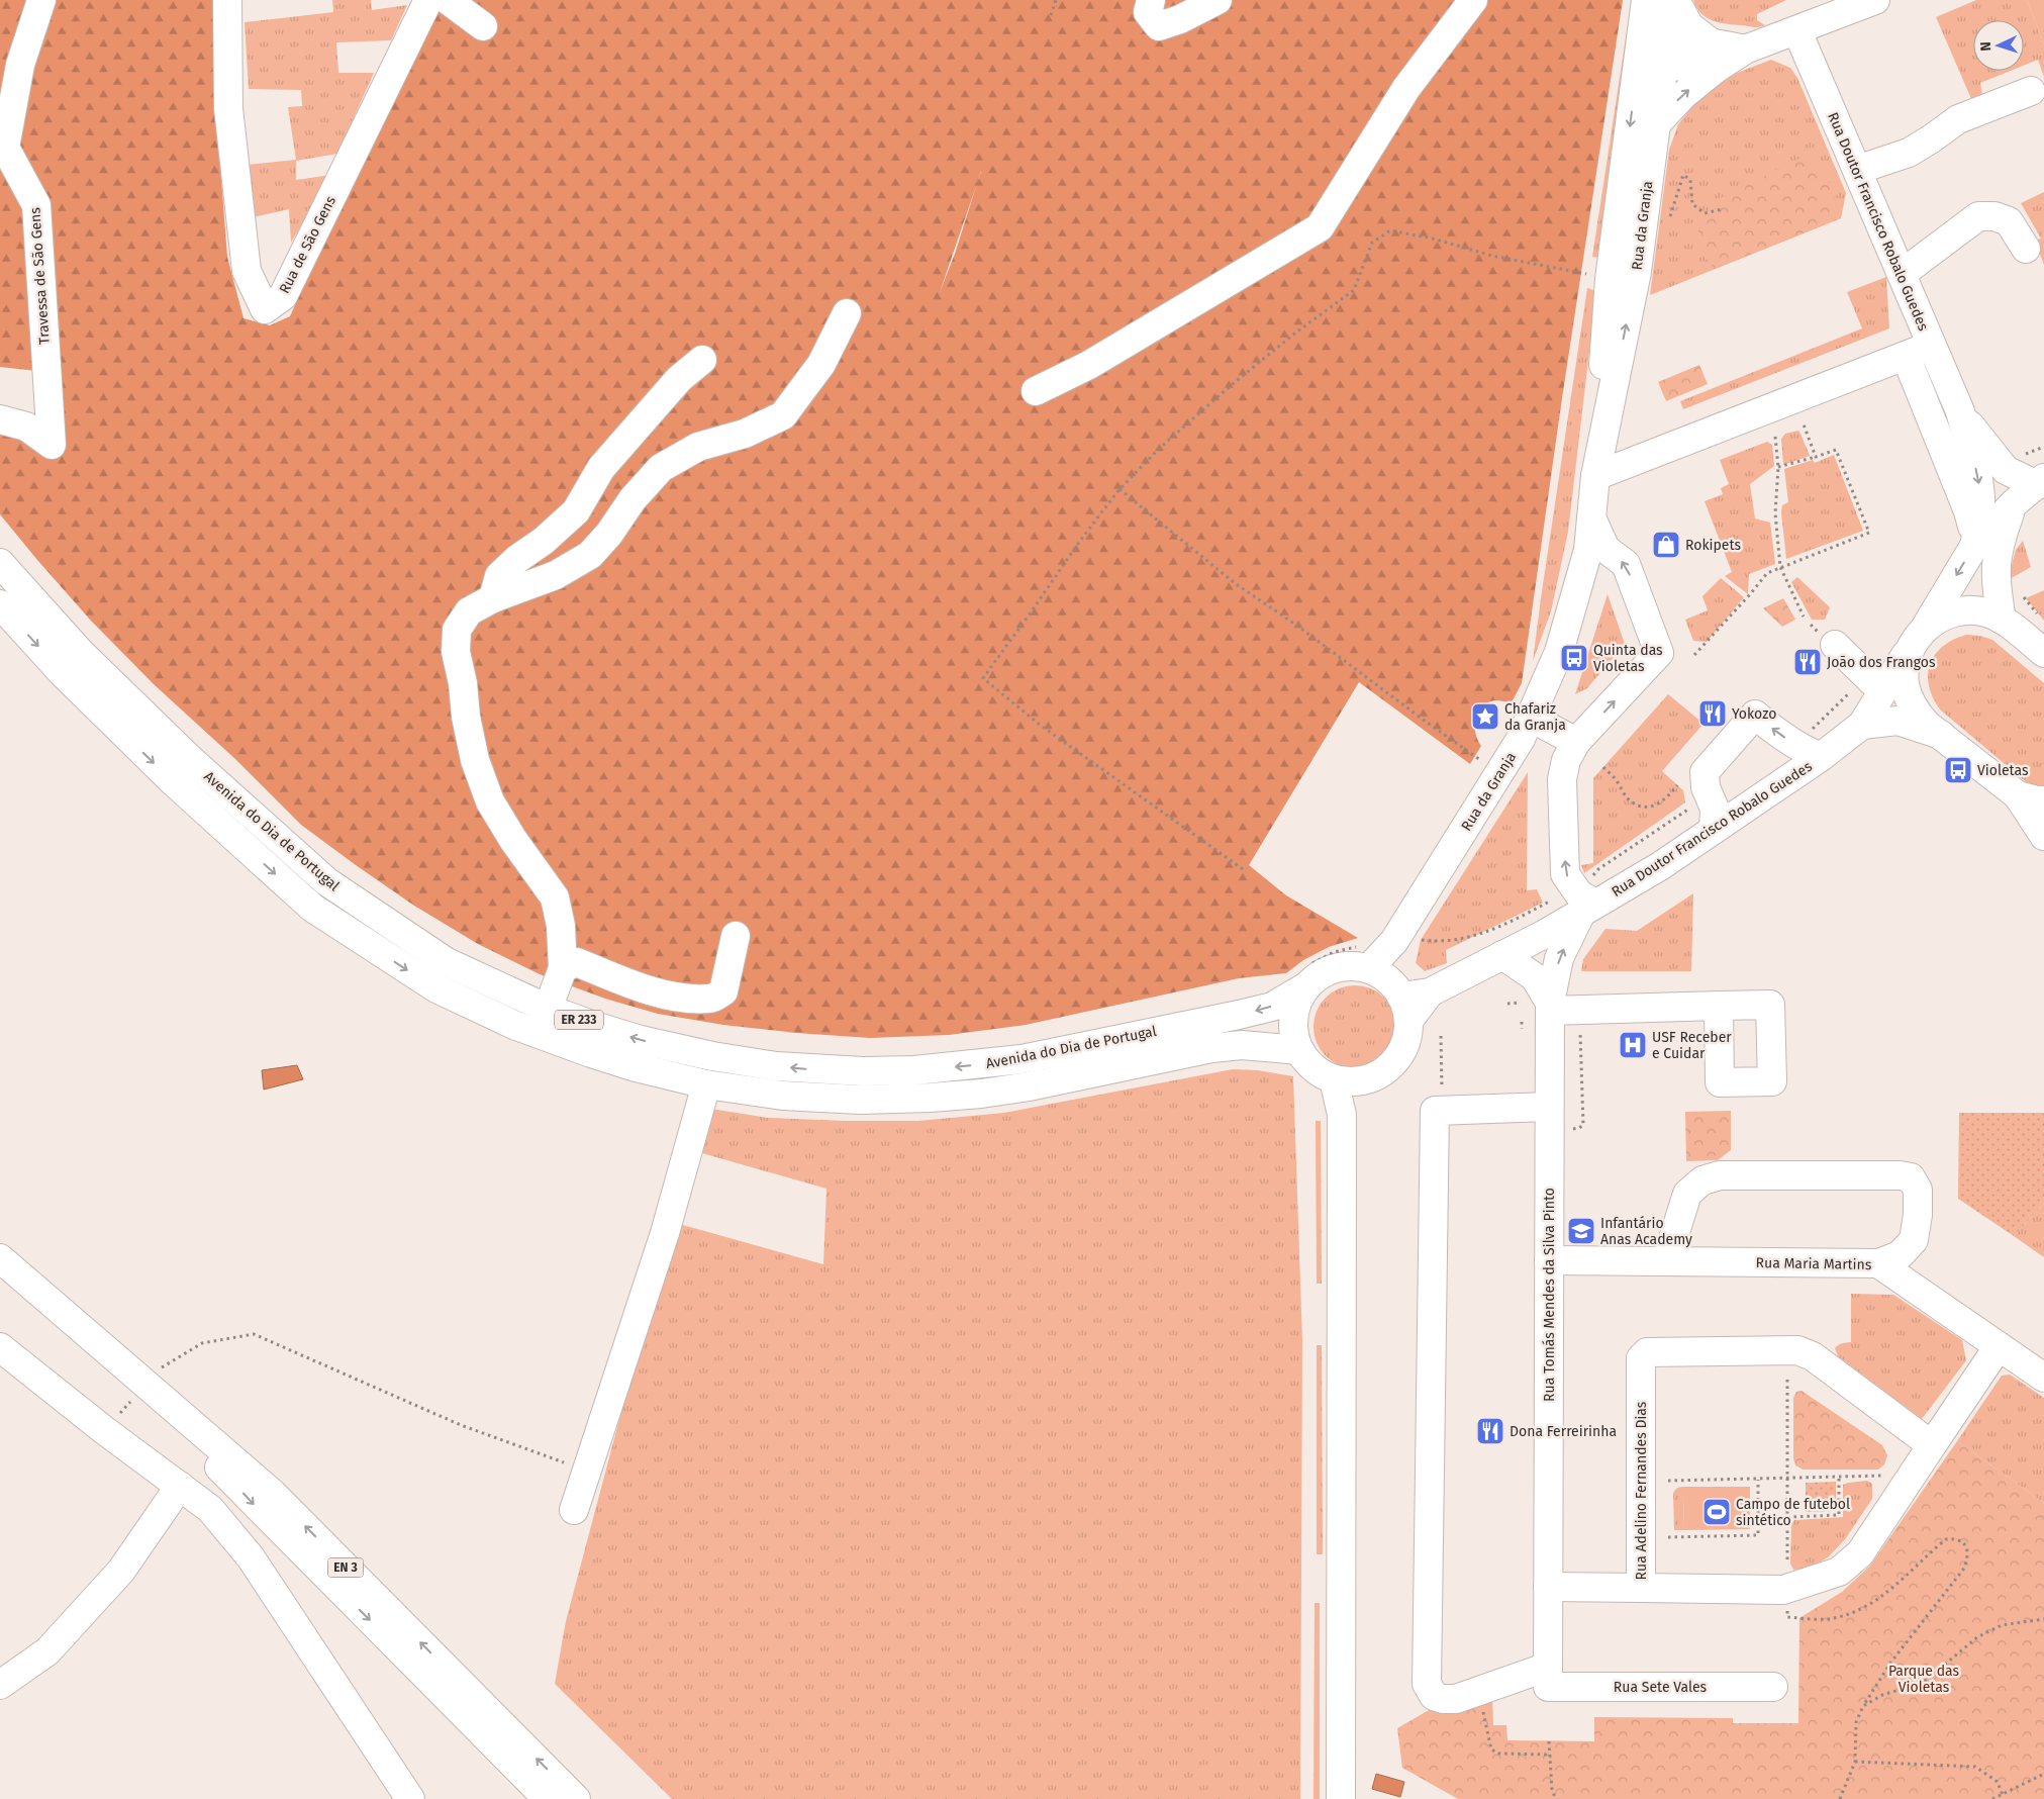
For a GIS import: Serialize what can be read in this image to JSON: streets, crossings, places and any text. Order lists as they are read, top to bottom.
{
  "streets": {
    "street": [
      "Rua Doutor Francisco Robalo Guedes",
      "Rua da Granja",
      "Rua de São Gens",
      "Travessa de São Gens",
      "Avenida do Dia de Portugal",
      "ER 233",
      "Rua Maria Martins",
      "Rua Tomás Mendes da Silva Pinto",
      "Rua Adelino Fernandes Dias",
      "EN 3",
      "Rua Sete Vales"
    ]
  },
  "crossings": [
    ["Rua Doutor Francisco Robalo Guedes", "Avenida do Dia de Portugal"],
    ["Rua Doutor Francisco Robalo Guedes", "Rua Tomás Mendes da Silva Pinto"],
    ["Rua Maria Martins", "Rua Tomás Mendes da Silva Pinto"],
    ["Rua Maria Martins", "Rua Adelino Fernandes Dias"],
    ["Rua Tomás Mendes da Silva Pinto", "Rua Sete Vales"]
  ],
  "parks": ["Parque das Violetas"],
  "places": {
    "shop": ["Rokipets"],
    "bus stop": ["Quinta das Violetas", "Violetas"],
    "restaurant": ["João dos Frangos", "Yokozo", "Dona Ferreirinha"],
    "place": ["Chafariz da Granja"],
    "hospital": ["USF Receber e Cuidar"],
    "school or university": ["Infantário Anas Academy"],
    "sports": ["Campo de futebol sintético"]
  },
  "north": "left"
}
